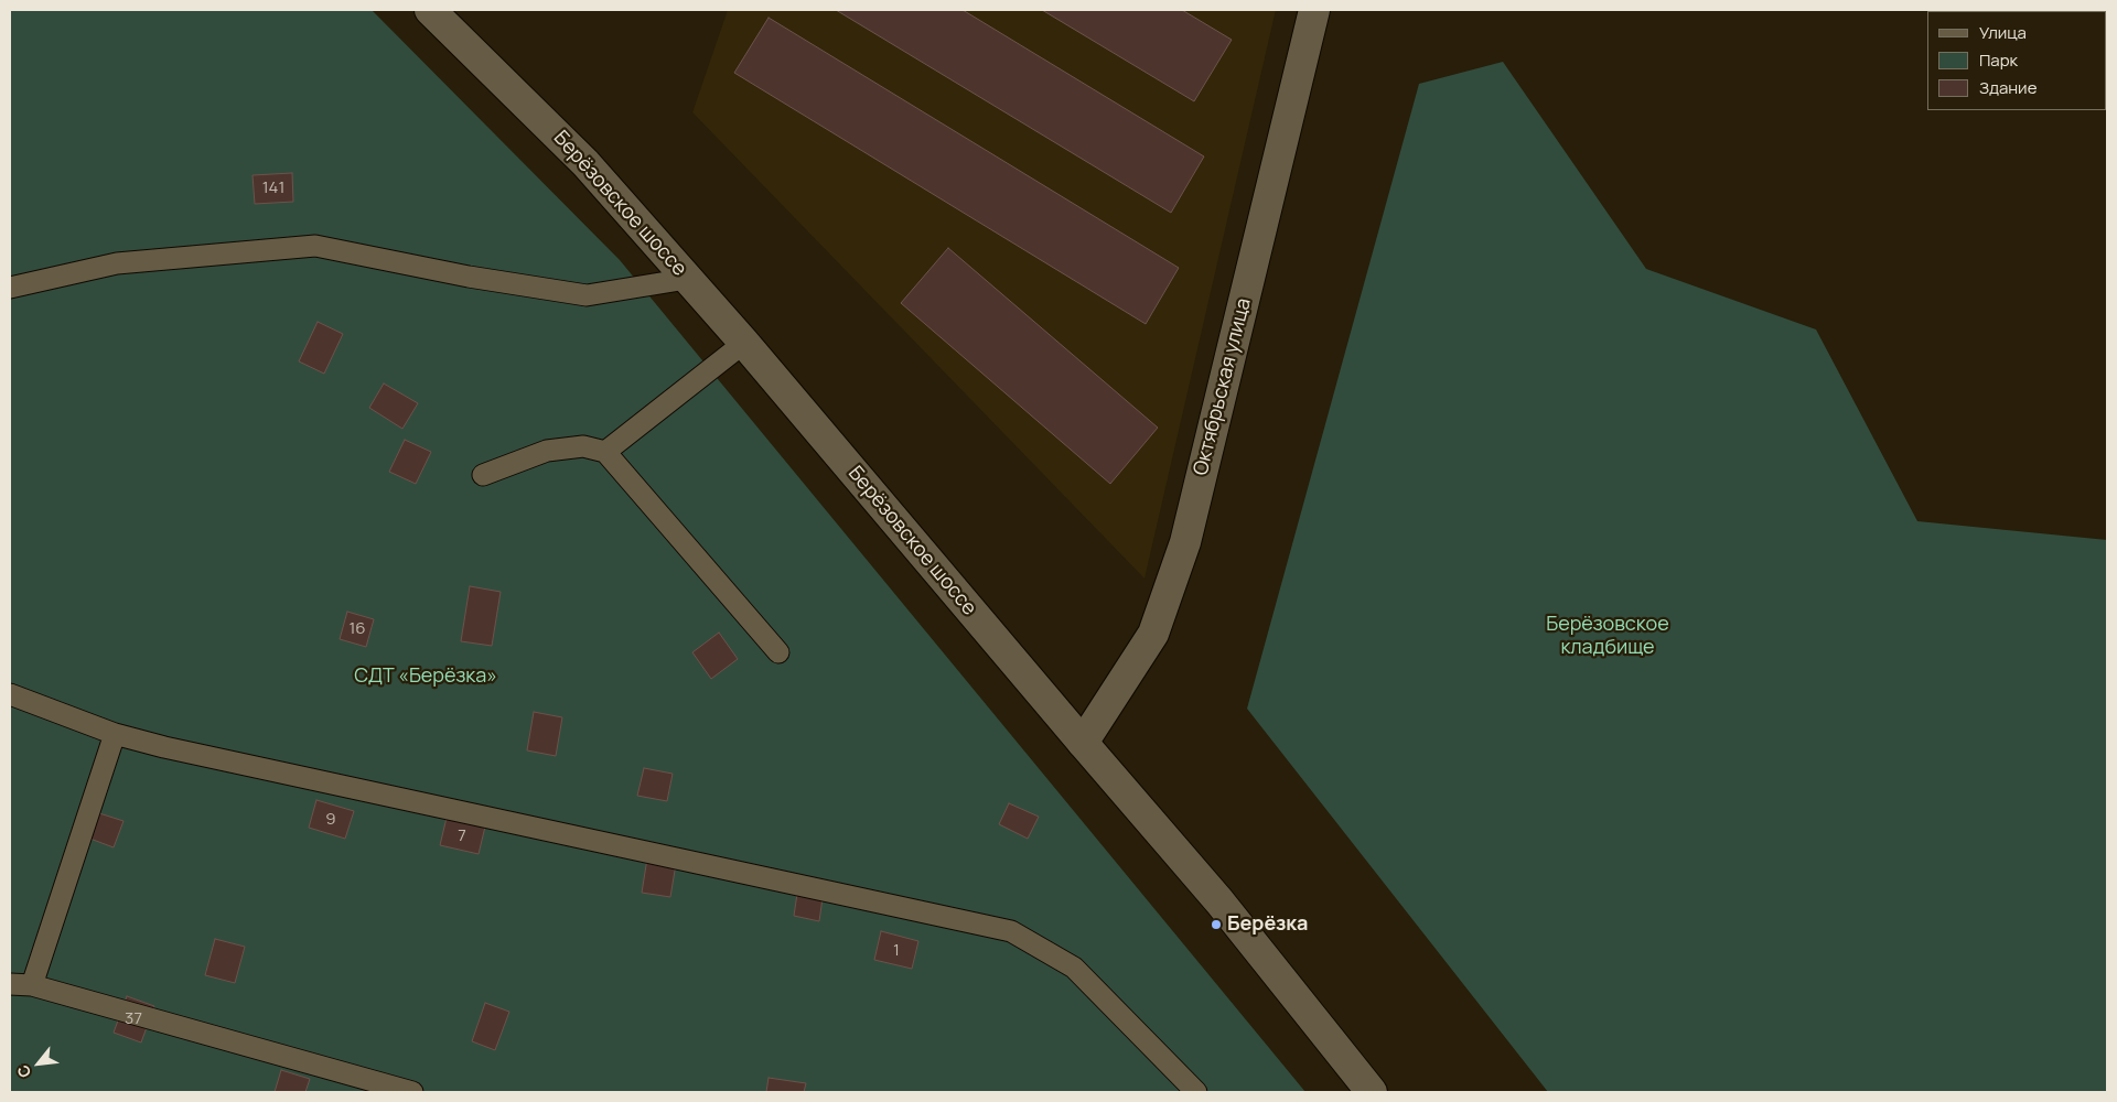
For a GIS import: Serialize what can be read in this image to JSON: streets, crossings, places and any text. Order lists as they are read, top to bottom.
{
  "streets": {
    "street": ["Берёзовское шоссе", "Октябрьская улица"]
  },
  "crossings": [
    ["Берёзовское шоссе", "Октябрьская улица"]
  ],
  "parks": ["Берёзовское кладбище", "СДТ «Берёзка»"],
  "places": ["Берёзка"],
  "house_numbers": [
    "141",
    "16",
    "9",
    "7",
    "1",
    "37"
  ],
  "legend": ["Улица", "Парк", "Здание"],
  "north": "bottom left"
}
